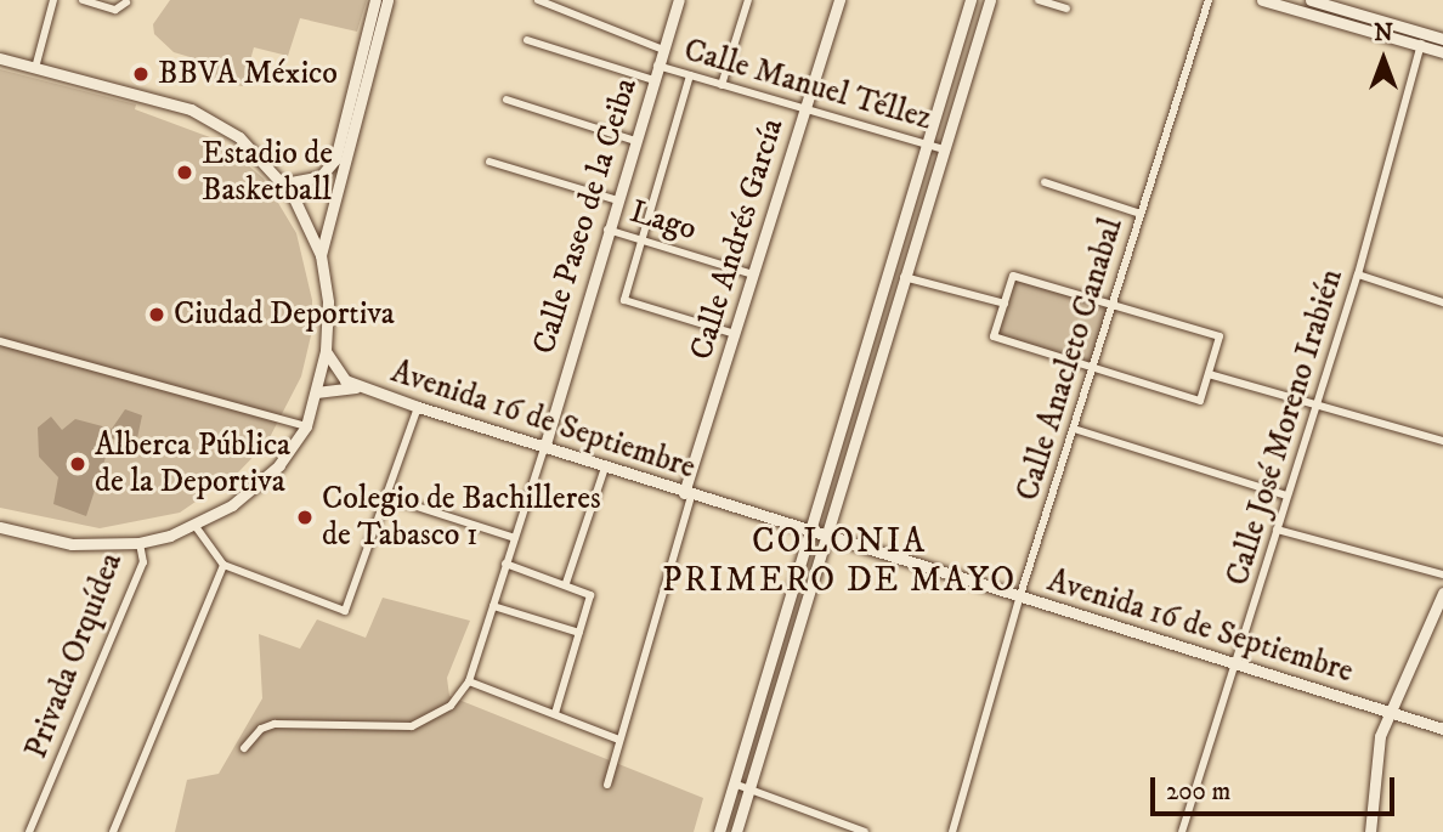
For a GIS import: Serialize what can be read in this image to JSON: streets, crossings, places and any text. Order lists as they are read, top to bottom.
{
  "streets": {
    "main road": ["Calle Paseo de la Ceiba", "Calle Andrés García", "Avenida 16 de Septiembre"],
    "street": [
      "Calle Manuel Téllez",
      "Lago",
      "Calle Anacleto Canabal",
      "Calle José Moreno Irabién",
      "Privada Orquídea"
    ]
  },
  "crossings": [
    ["Calle Manuel Téllez", "Calle Paseo de la Ceiba"],
    ["Calle Manuel Téllez", "Calle Andrés García"],
    ["Calle Paseo de la Ceiba", "Lago"],
    ["Calle Paseo de la Ceiba", "Avenida 16 de Septiembre"],
    ["Lago", "Calle Andrés García"],
    ["Calle Andrés García", "Avenida 16 de Septiembre"],
    ["Calle Anacleto Canabal", "Avenida 16 de Septiembre"],
    ["Avenida 16 de Septiembre", "Calle José Moreno Irabién"]
  ],
  "districts": ["COLONIA PRIMERO DE MAYO"],
  "places": [
    "BBVA México",
    "Estadio de Basketball",
    "Ciudad Deportiva",
    "Alberca Pública de la Deportiva",
    "Colegio de Bachilleres de Tabasco 1"
  ],
  "scale_bar": "200 m",
  "north": "top"
}
